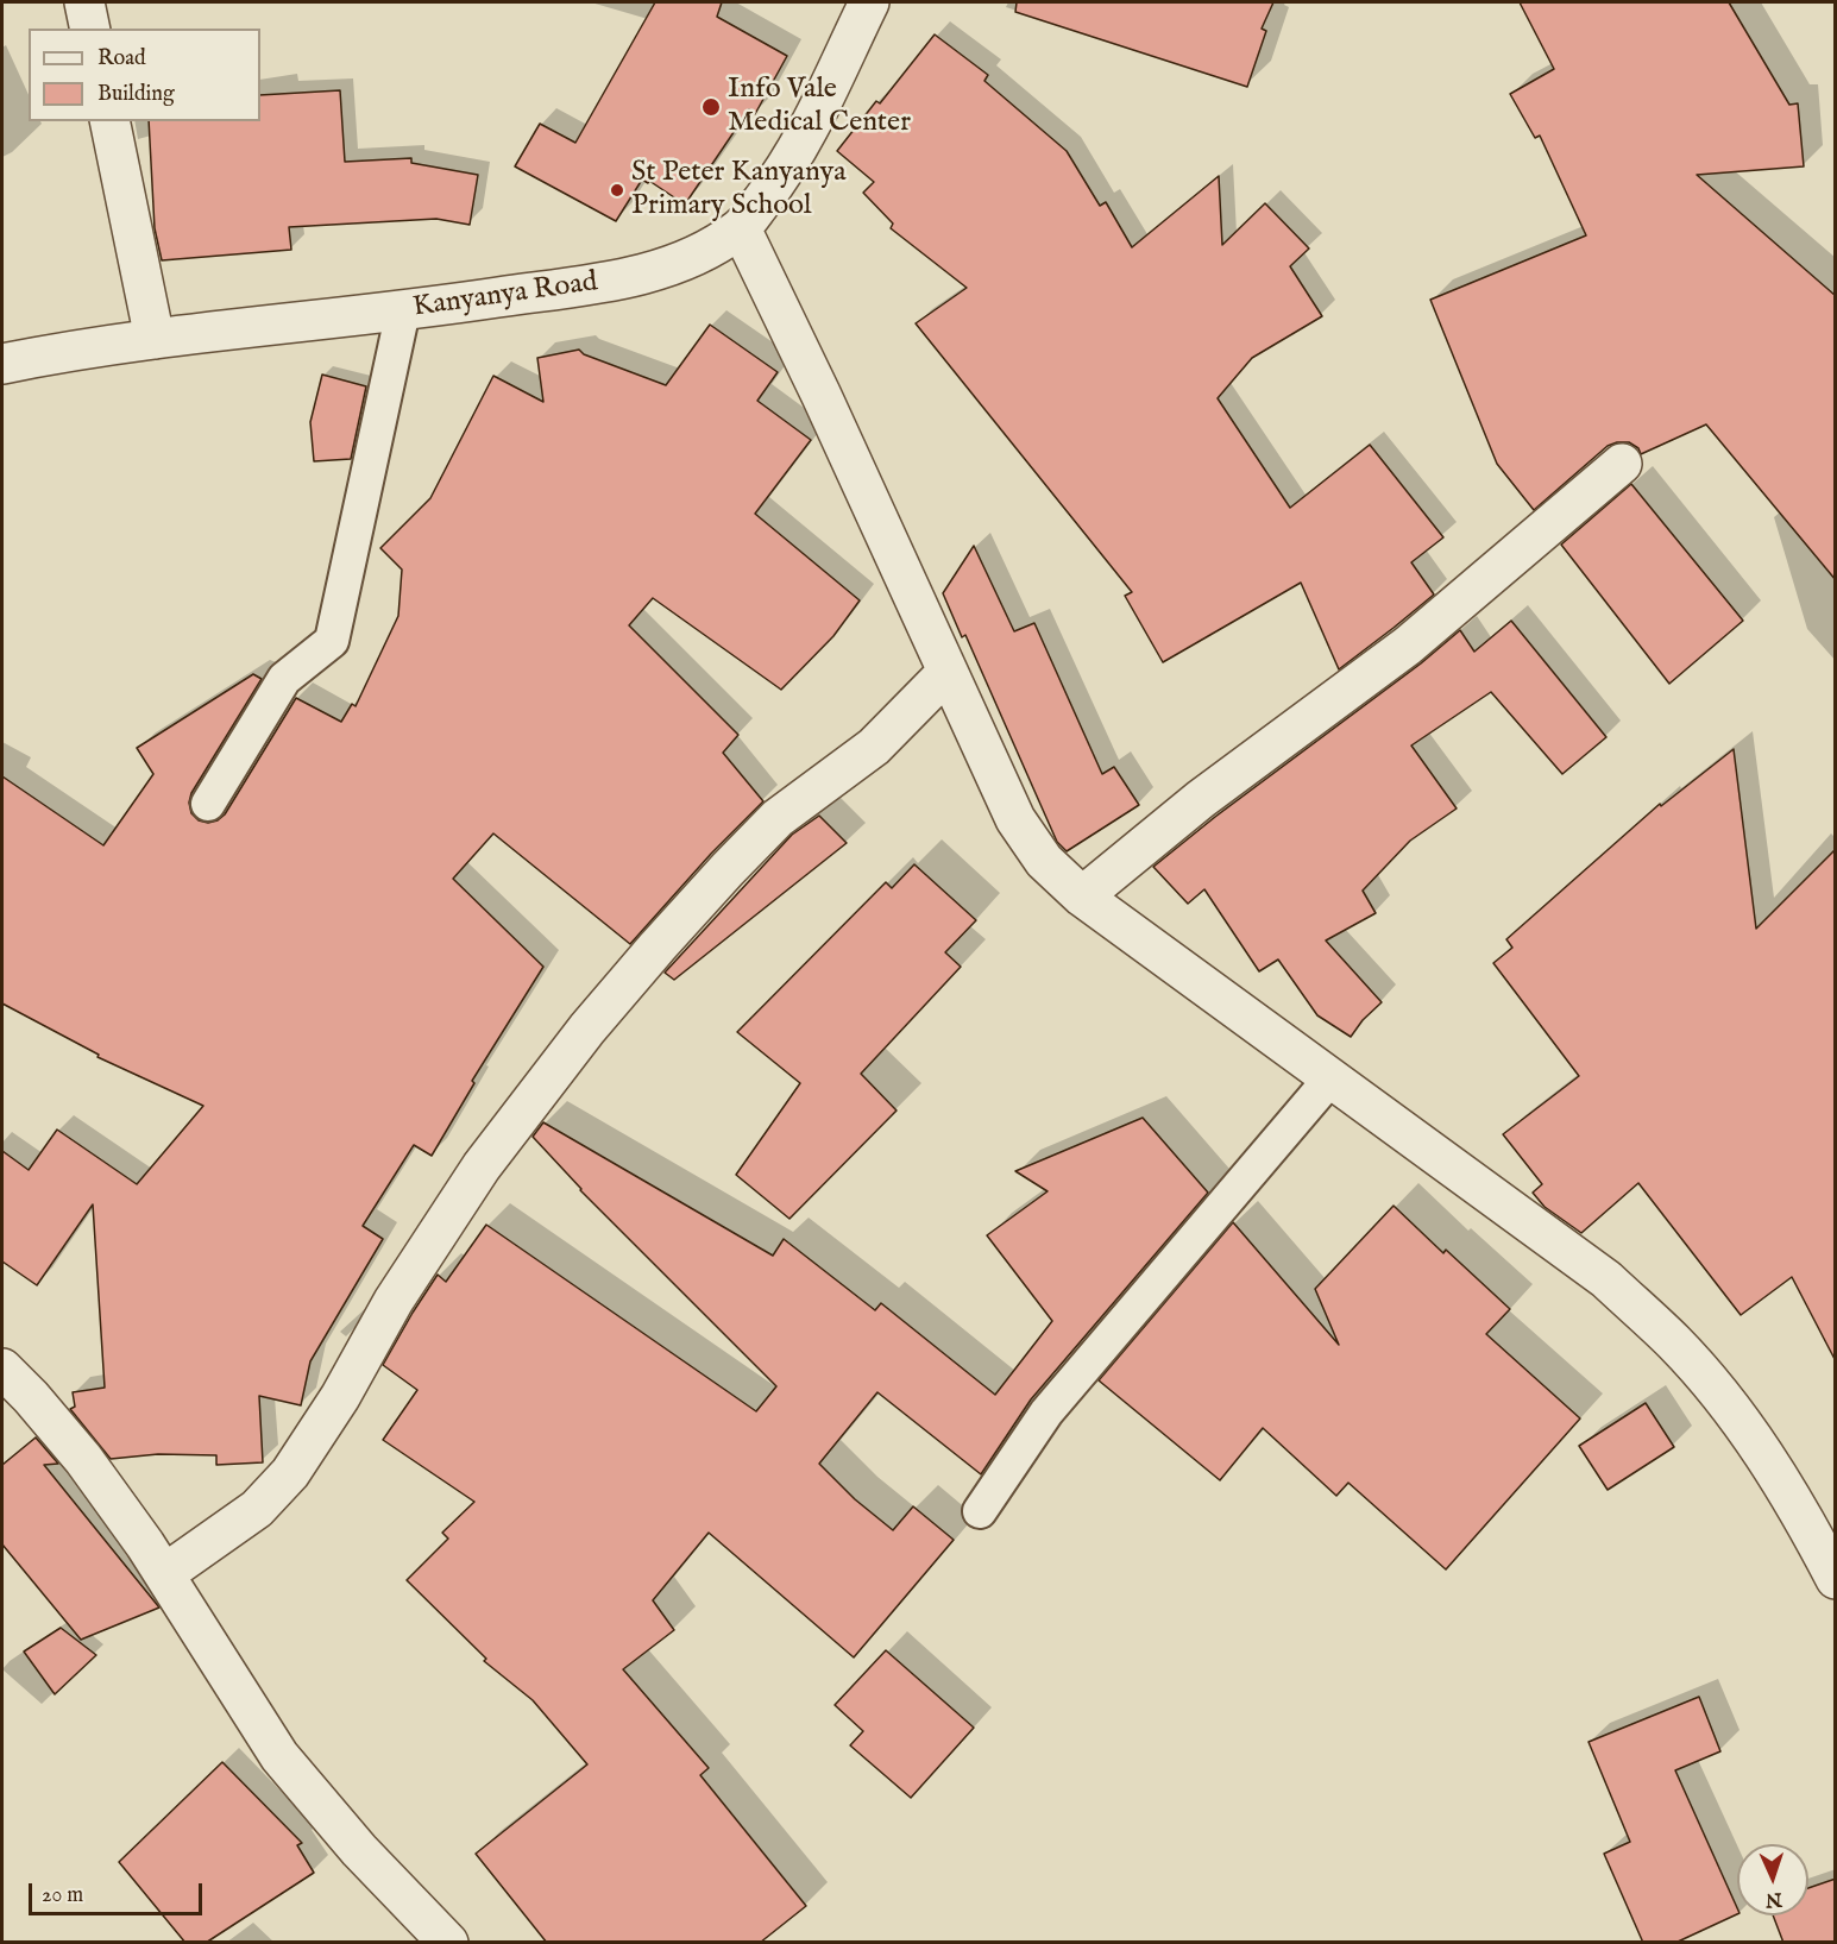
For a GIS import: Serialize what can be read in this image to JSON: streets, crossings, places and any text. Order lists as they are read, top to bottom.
{
  "streets": {
    "street": ["Kanyanya Road"]
  },
  "places": ["Info Vale Medical Center", "St Peter Kanyanya Primary School"],
  "legend": ["Road", "Building"],
  "scale_bar": "20 m",
  "north": "bottom"
}
